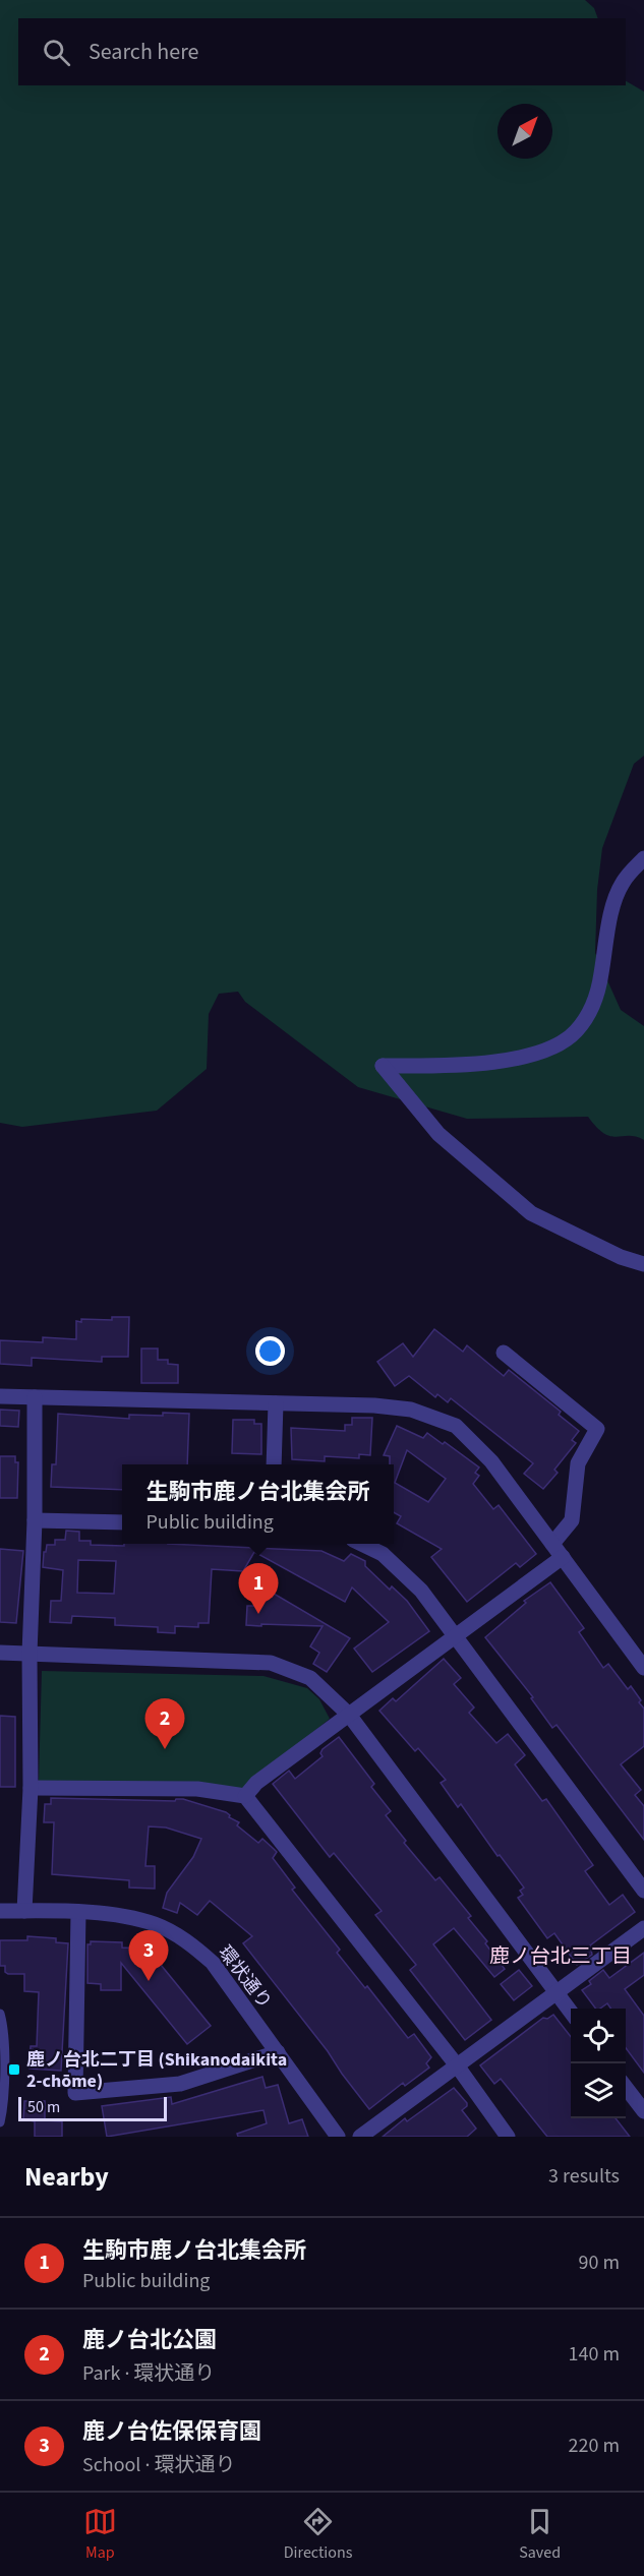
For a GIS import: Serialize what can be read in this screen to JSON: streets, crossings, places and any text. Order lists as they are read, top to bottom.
{
  "streets": {
    "street": ["環状通り"]
  },
  "districts": ["鹿ノ台北三丁目"],
  "places": {
    "transit": ["鹿ノ台北二丁目 (Shikanodaikita 2-chōme)"]
  },
  "scale_bar": "50 m",
  "north": "top right",
  "page": {
    "search": "Search here",
    "popup": ["生駒市鹿ノ台北集会所", "Public building"],
    "pins": ["1", "2", "3"],
    "scale": "50 m",
    "heading": ["Nearby", "3 results"],
    "list": [
      {
        "mark": "1",
        "name": "生駒市鹿ノ台北集会所",
        "note": "Public building",
        "value": "90 m"
      },
      {
        "mark": "2",
        "name": "鹿ノ台北公園",
        "note": "Park · 環状通り",
        "value": "140 m"
      },
      {
        "mark": "3",
        "name": "鹿ノ台佐保保育園",
        "note": "School · 環状通り",
        "value": "220 m"
      }
    ],
    "nav": ["Map", "Directions", "Saved"]
  }
}
